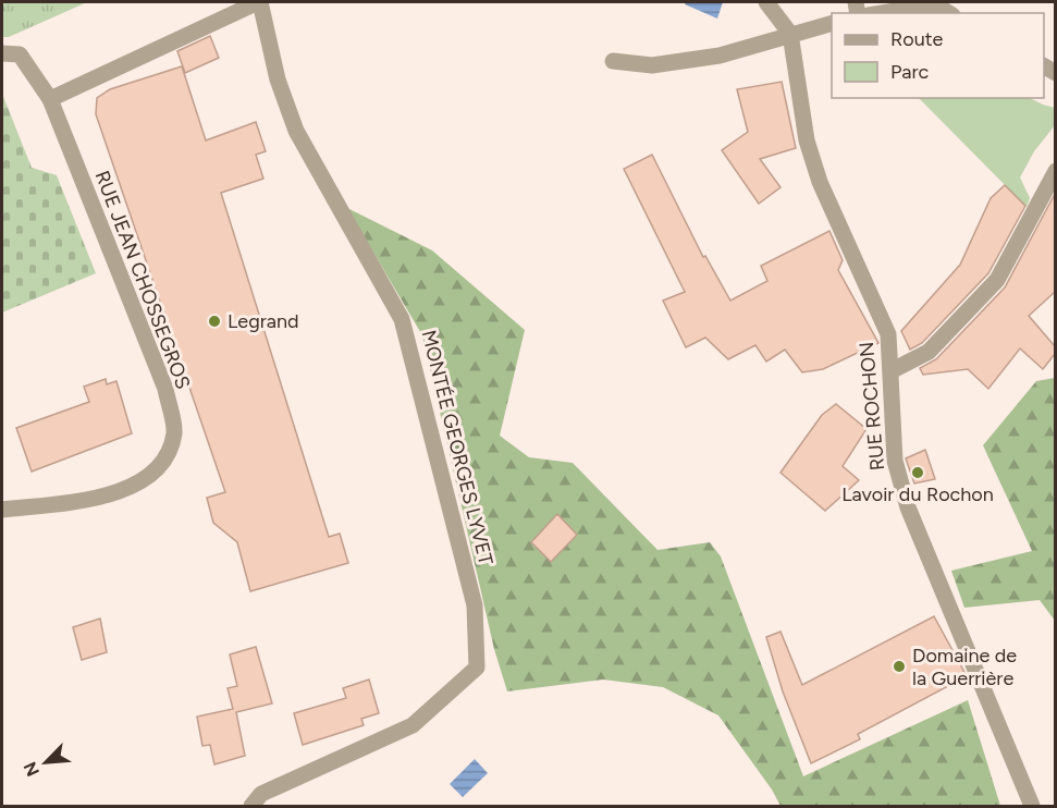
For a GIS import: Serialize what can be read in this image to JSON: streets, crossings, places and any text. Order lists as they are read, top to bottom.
{
  "streets": {
    "street": ["RUE JEAN CHOSSEGROS", "RUE ROCHON", "MONTÉE GEORGES LYVET"]
  },
  "places": ["Legrand", "Lavoir du Rochon", "Domaine de la Guerrière"],
  "legend": ["Route", "Parc"],
  "north": "bottom left"
}
